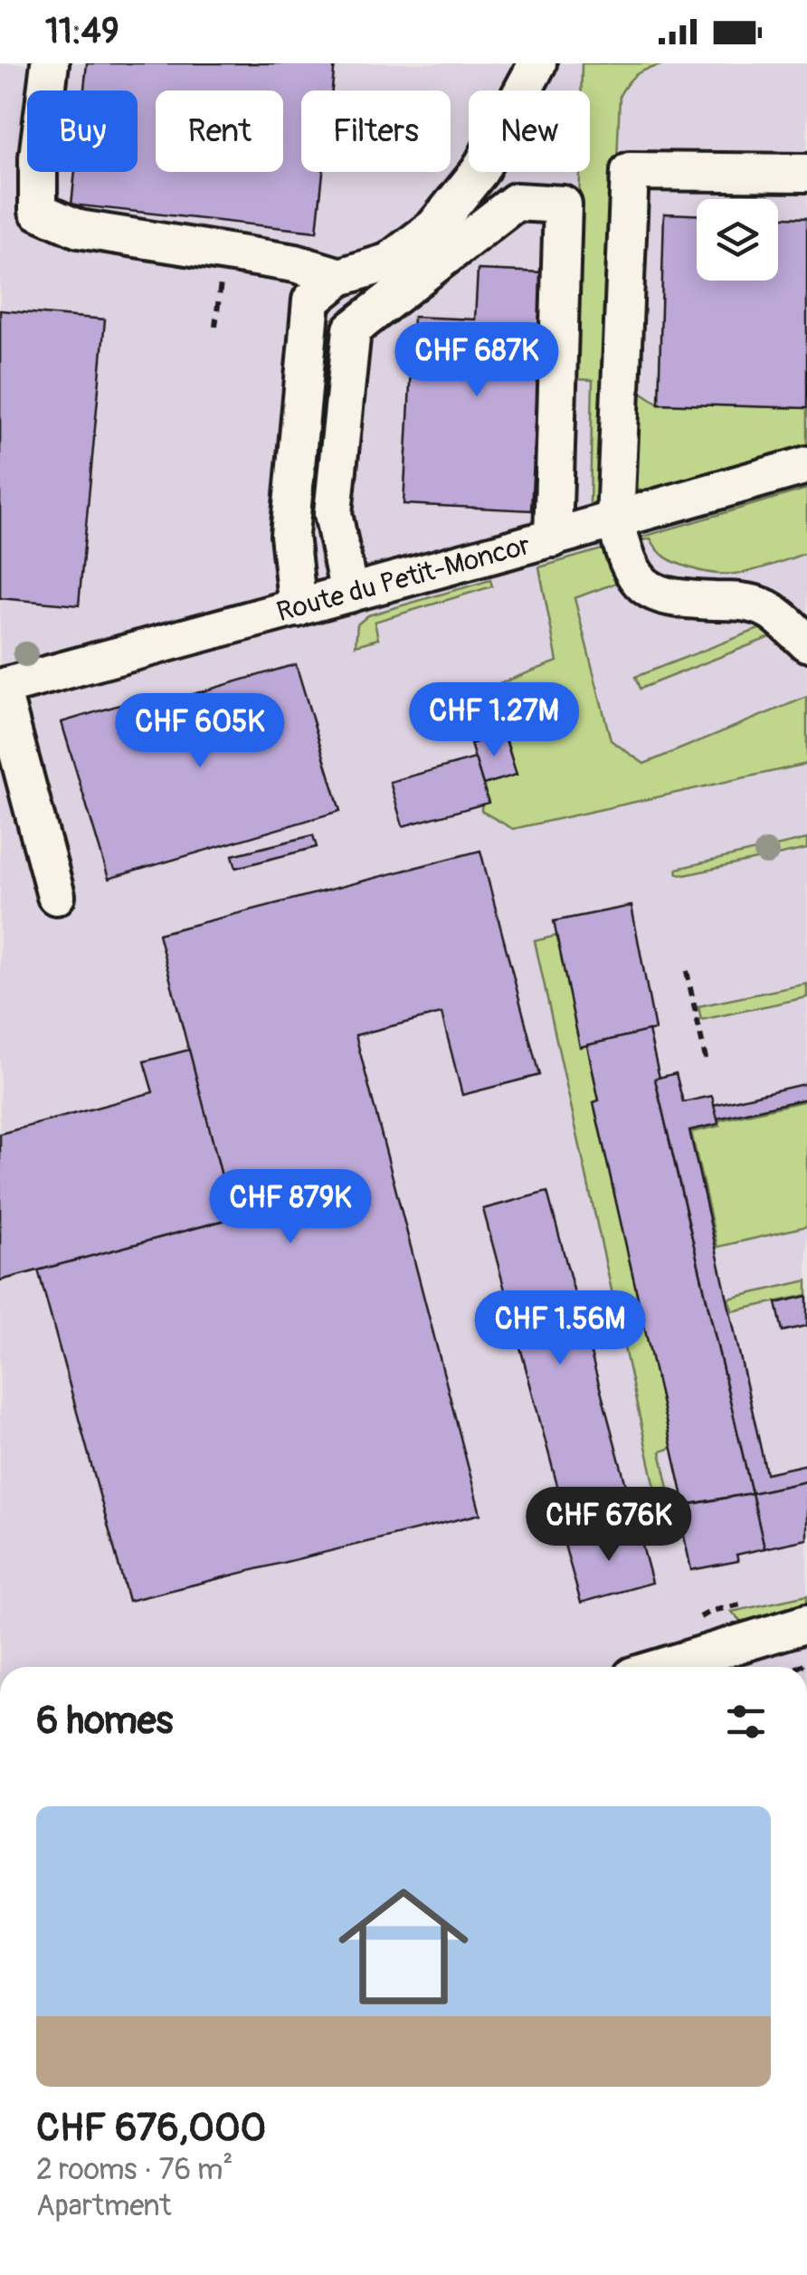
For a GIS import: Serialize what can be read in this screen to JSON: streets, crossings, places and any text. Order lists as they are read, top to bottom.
{
  "streets": {
    "lane": ["Route du Petit-Moncor"]
  },
  "page": {
    "status": "11:49",
    "chip": [
      "Buy",
      "Rent",
      "Filters",
      "New"
    ],
    "price": [
      "CHF 687K",
      "CHF 1.27M",
      "CHF 605K",
      "CHF 879K",
      "CHF 1.56M",
      "CHF 676K"
    ],
    "heading": "6 homes",
    "list": [
      {
        "name": "CHF 676,000",
        "note": "2 rooms · 76 m² · Apartment"
      }
    ]
  }
}
